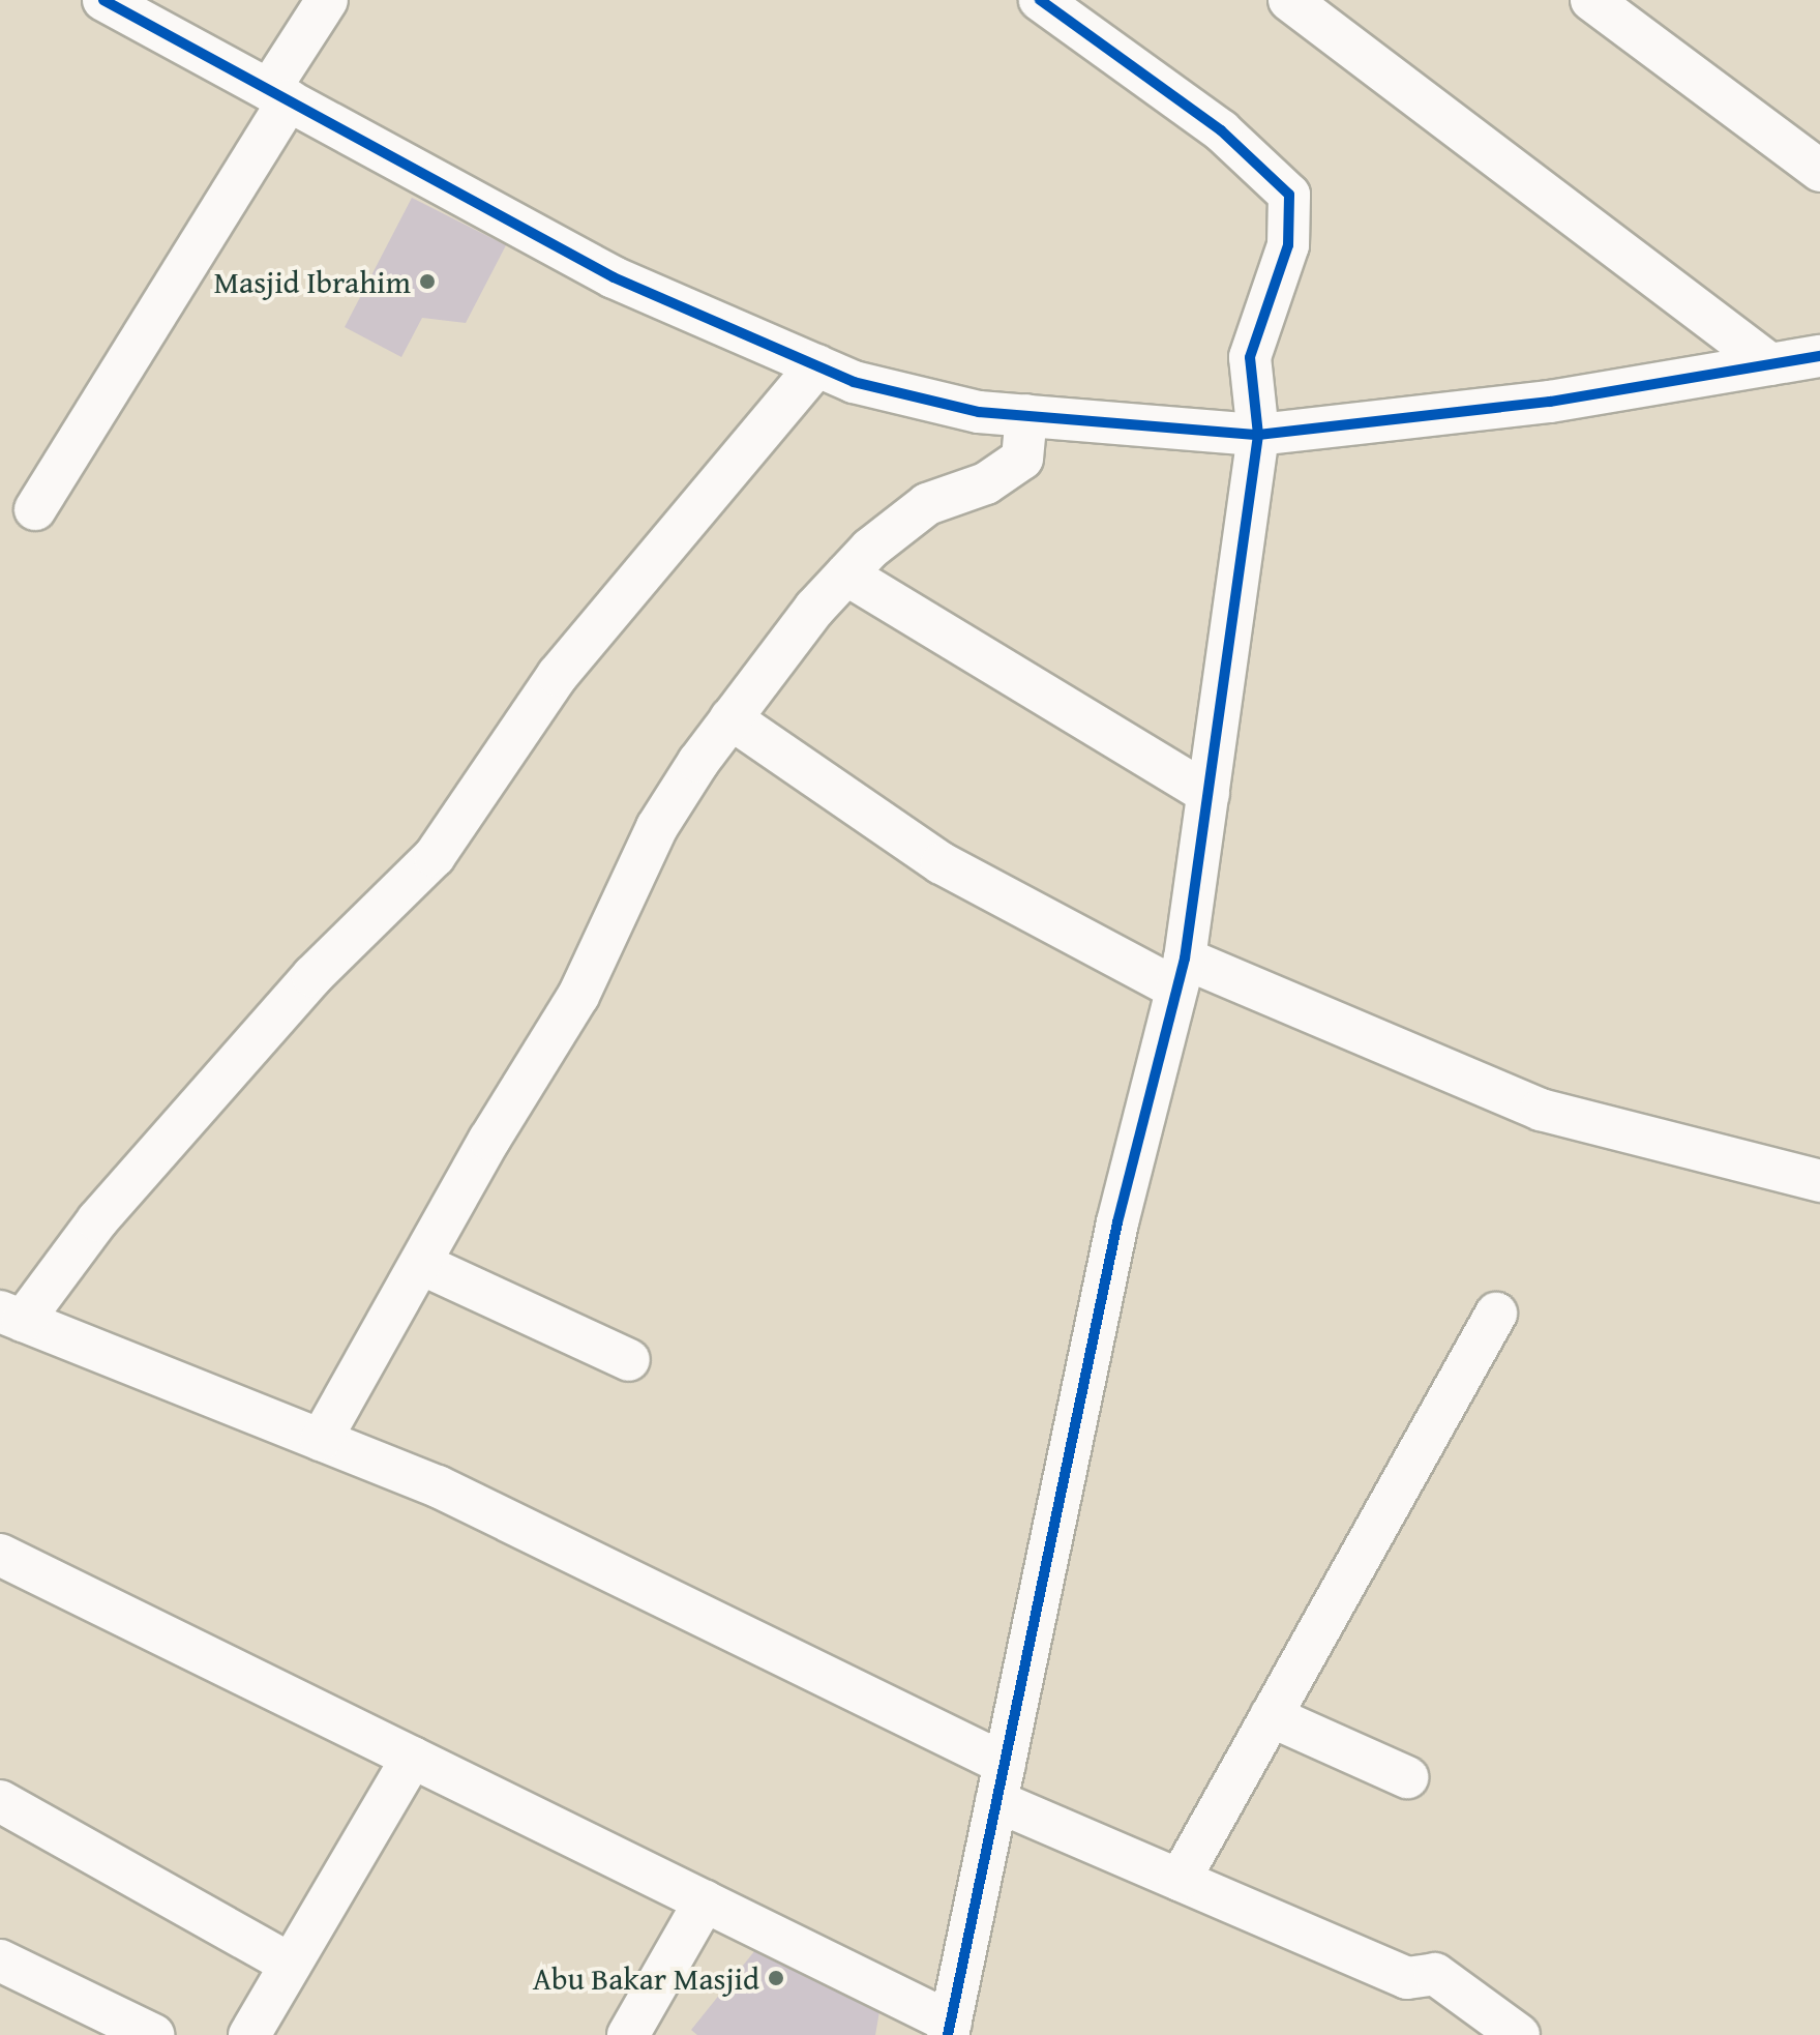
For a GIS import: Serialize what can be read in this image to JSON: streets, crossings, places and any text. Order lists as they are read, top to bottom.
{
  "places": ["Masjid Ibrahim", "Abu Bakar Masjid"]
}
